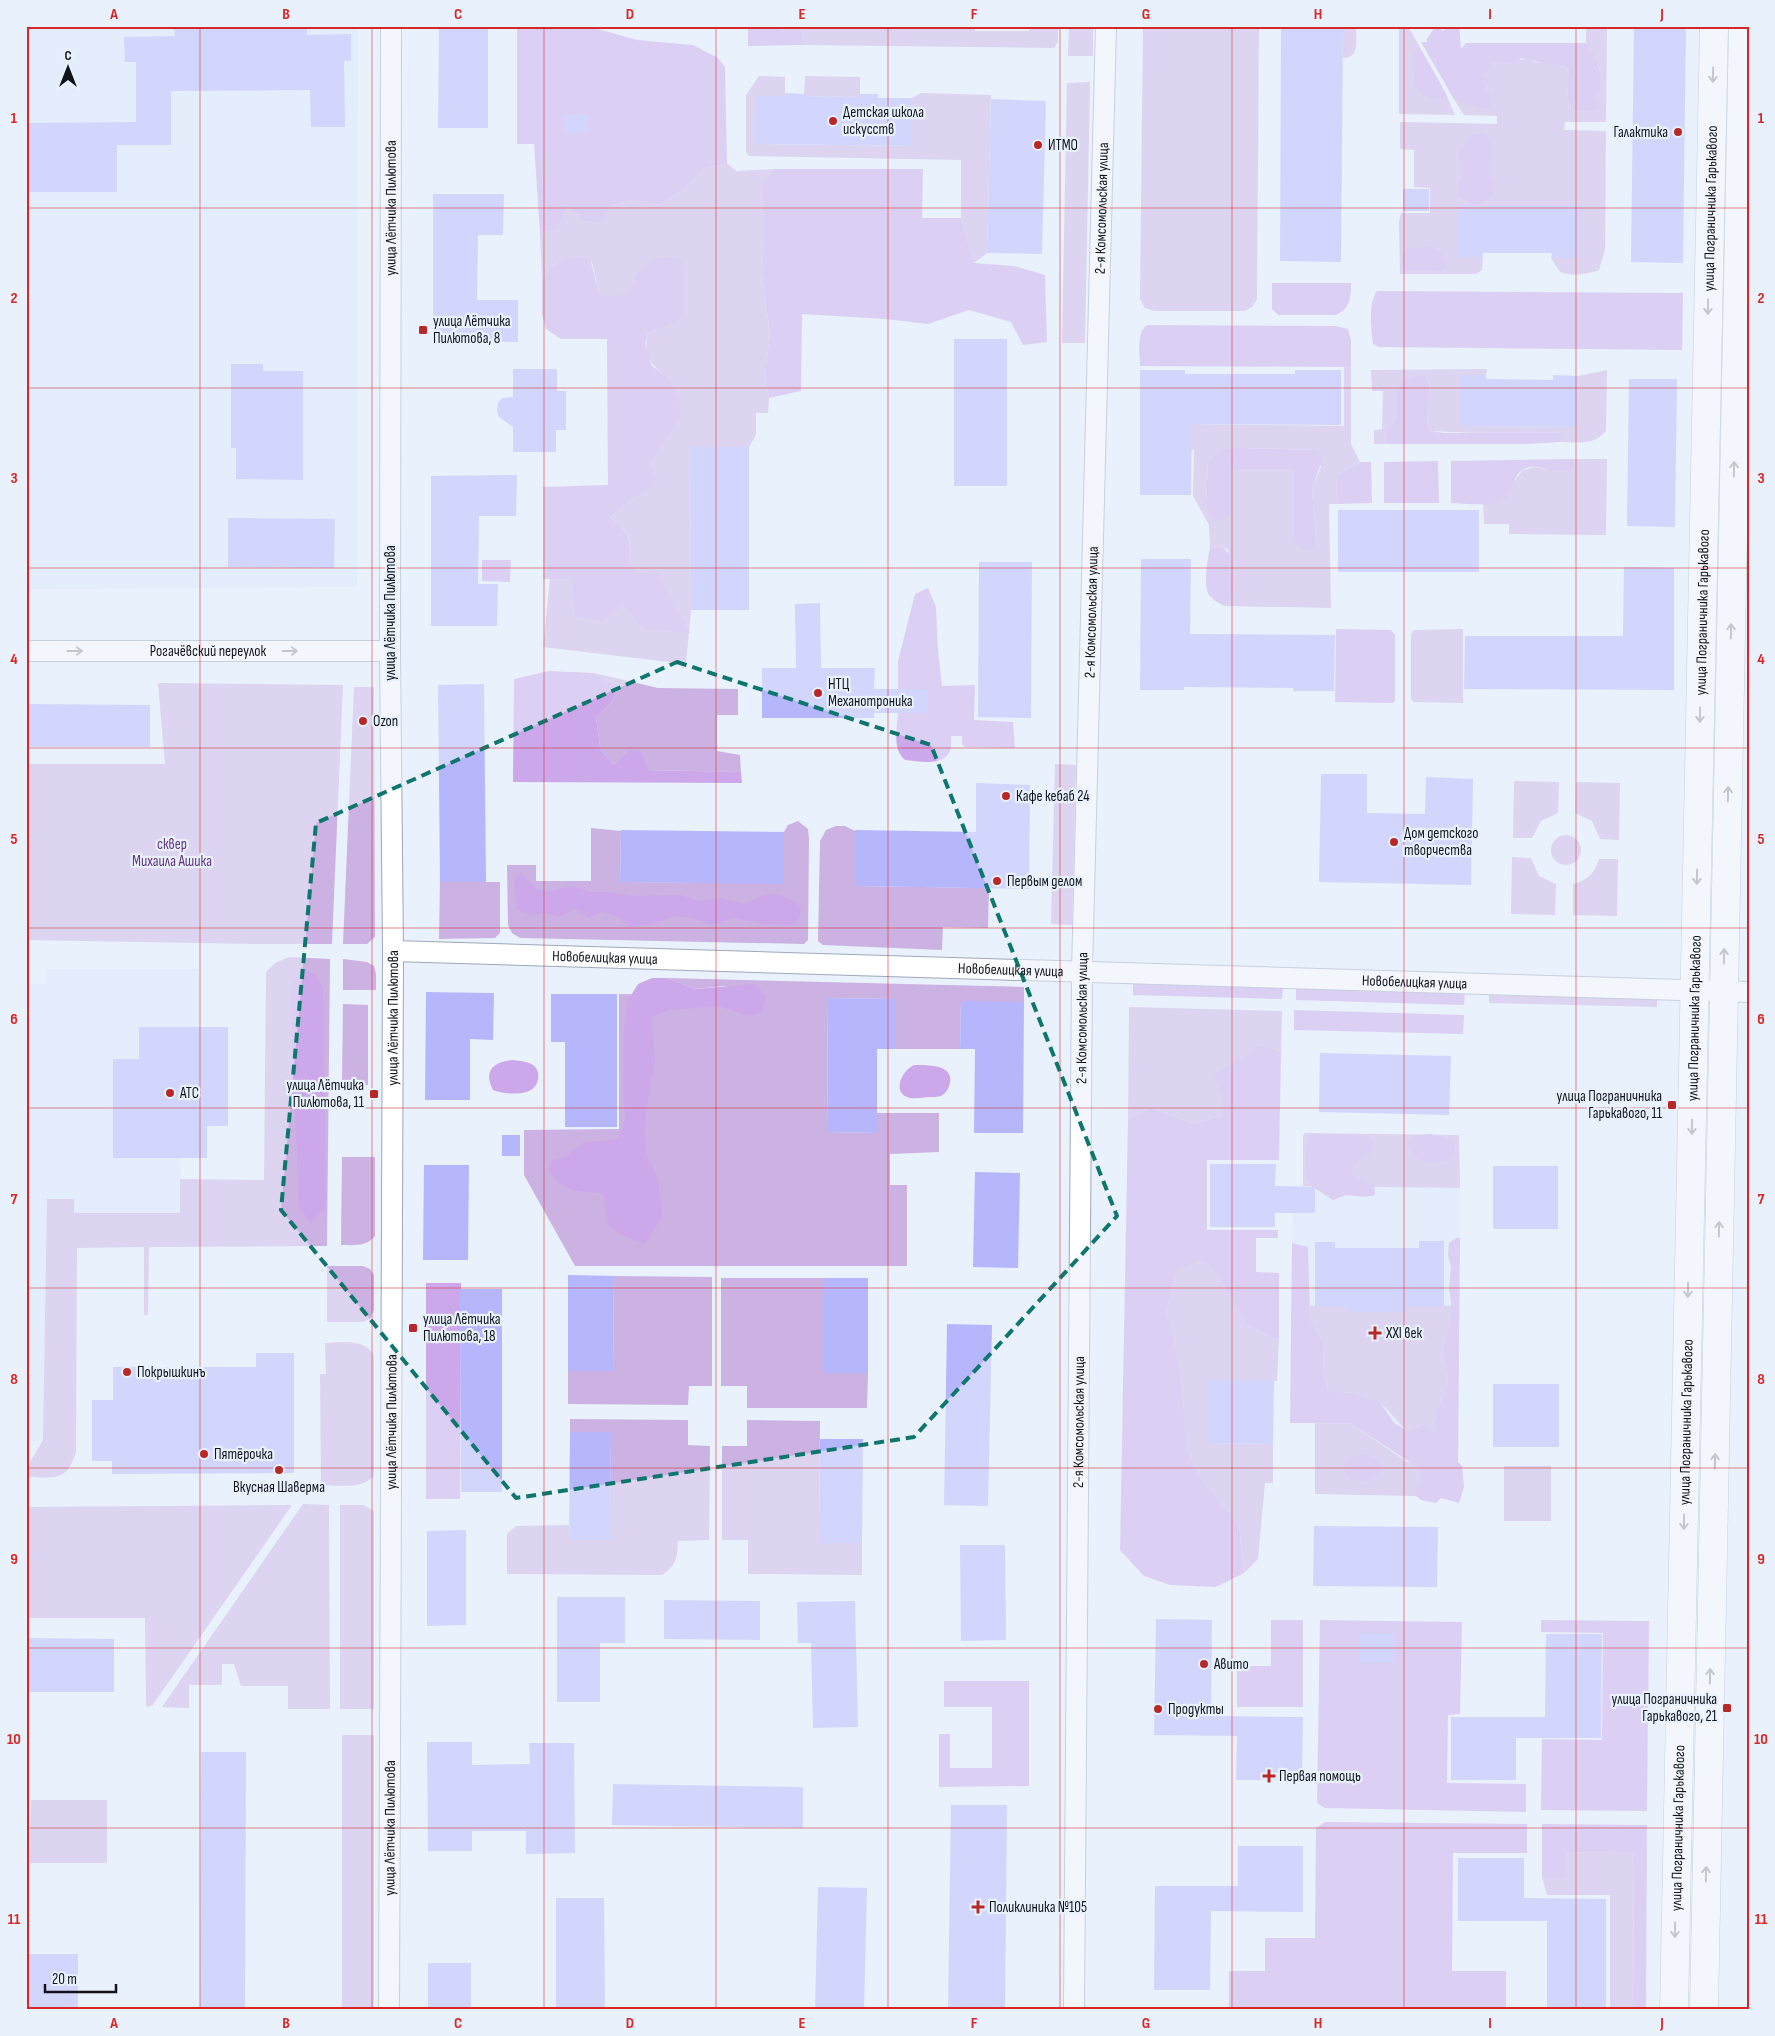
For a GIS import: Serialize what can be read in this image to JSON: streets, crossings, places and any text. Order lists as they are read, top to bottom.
{
  "streets": {
    "street": [
      "улица Лётчика Пилютова",
      "2-я Комсомольская улица",
      "улица Пограничника Гарькавого",
      "Рогачёвский переулок",
      "Новобелицкая улица"
    ]
  },
  "crossings": [
    ["улица Лётчика Пилютова", "Рогачёвский переулок"],
    ["улица Лётчика Пилютова", "Новобелицкая улица"],
    ["2-я Комсомольская улица", "Новобелицкая улица"],
    ["улица Пограничника Гарькавого", "Новобелицкая улица"]
  ],
  "one_way": ["Рогачёвский переулок"],
  "parks": ["сквер Михаила Ашика"],
  "places": {
    "other": [
      "Детская школа искусств",
      "Галактика",
      "ИТМО",
      "НТЦ Механотроника",
      "Ozon",
      "Кафе кебаб 24",
      "Дом детского творчества",
      "Первым делом",
      "АТС",
      "Покрышкинъ",
      "Пятёрочка",
      "Вкусная Шаверма",
      "Авито",
      "Продукты"
    ],
    "transit": [
      "улица Лётчика Пилютова, 8",
      "улица Лётчика Пилютова, 11",
      "улица Пограничника Гарькавого, 11",
      "улица Лётчика Пилютова, 18",
      "улица Пограничника Гарькавого, 21"
    ],
    "health": ["XXI век", "Первая помощь", "Поликлиника №105"]
  },
  "scale_bar": "20 m",
  "north": "top",
  "grid": {
    "columns": [
      "A",
      "B",
      "C",
      "D",
      "E",
      "F",
      "G",
      "H",
      "I",
      "J"
    ],
    "rows": [
      "1",
      "2",
      "3",
      "4",
      "5",
      "6",
      "7",
      "8",
      "9",
      "10",
      "11"
    ]
  }
}
